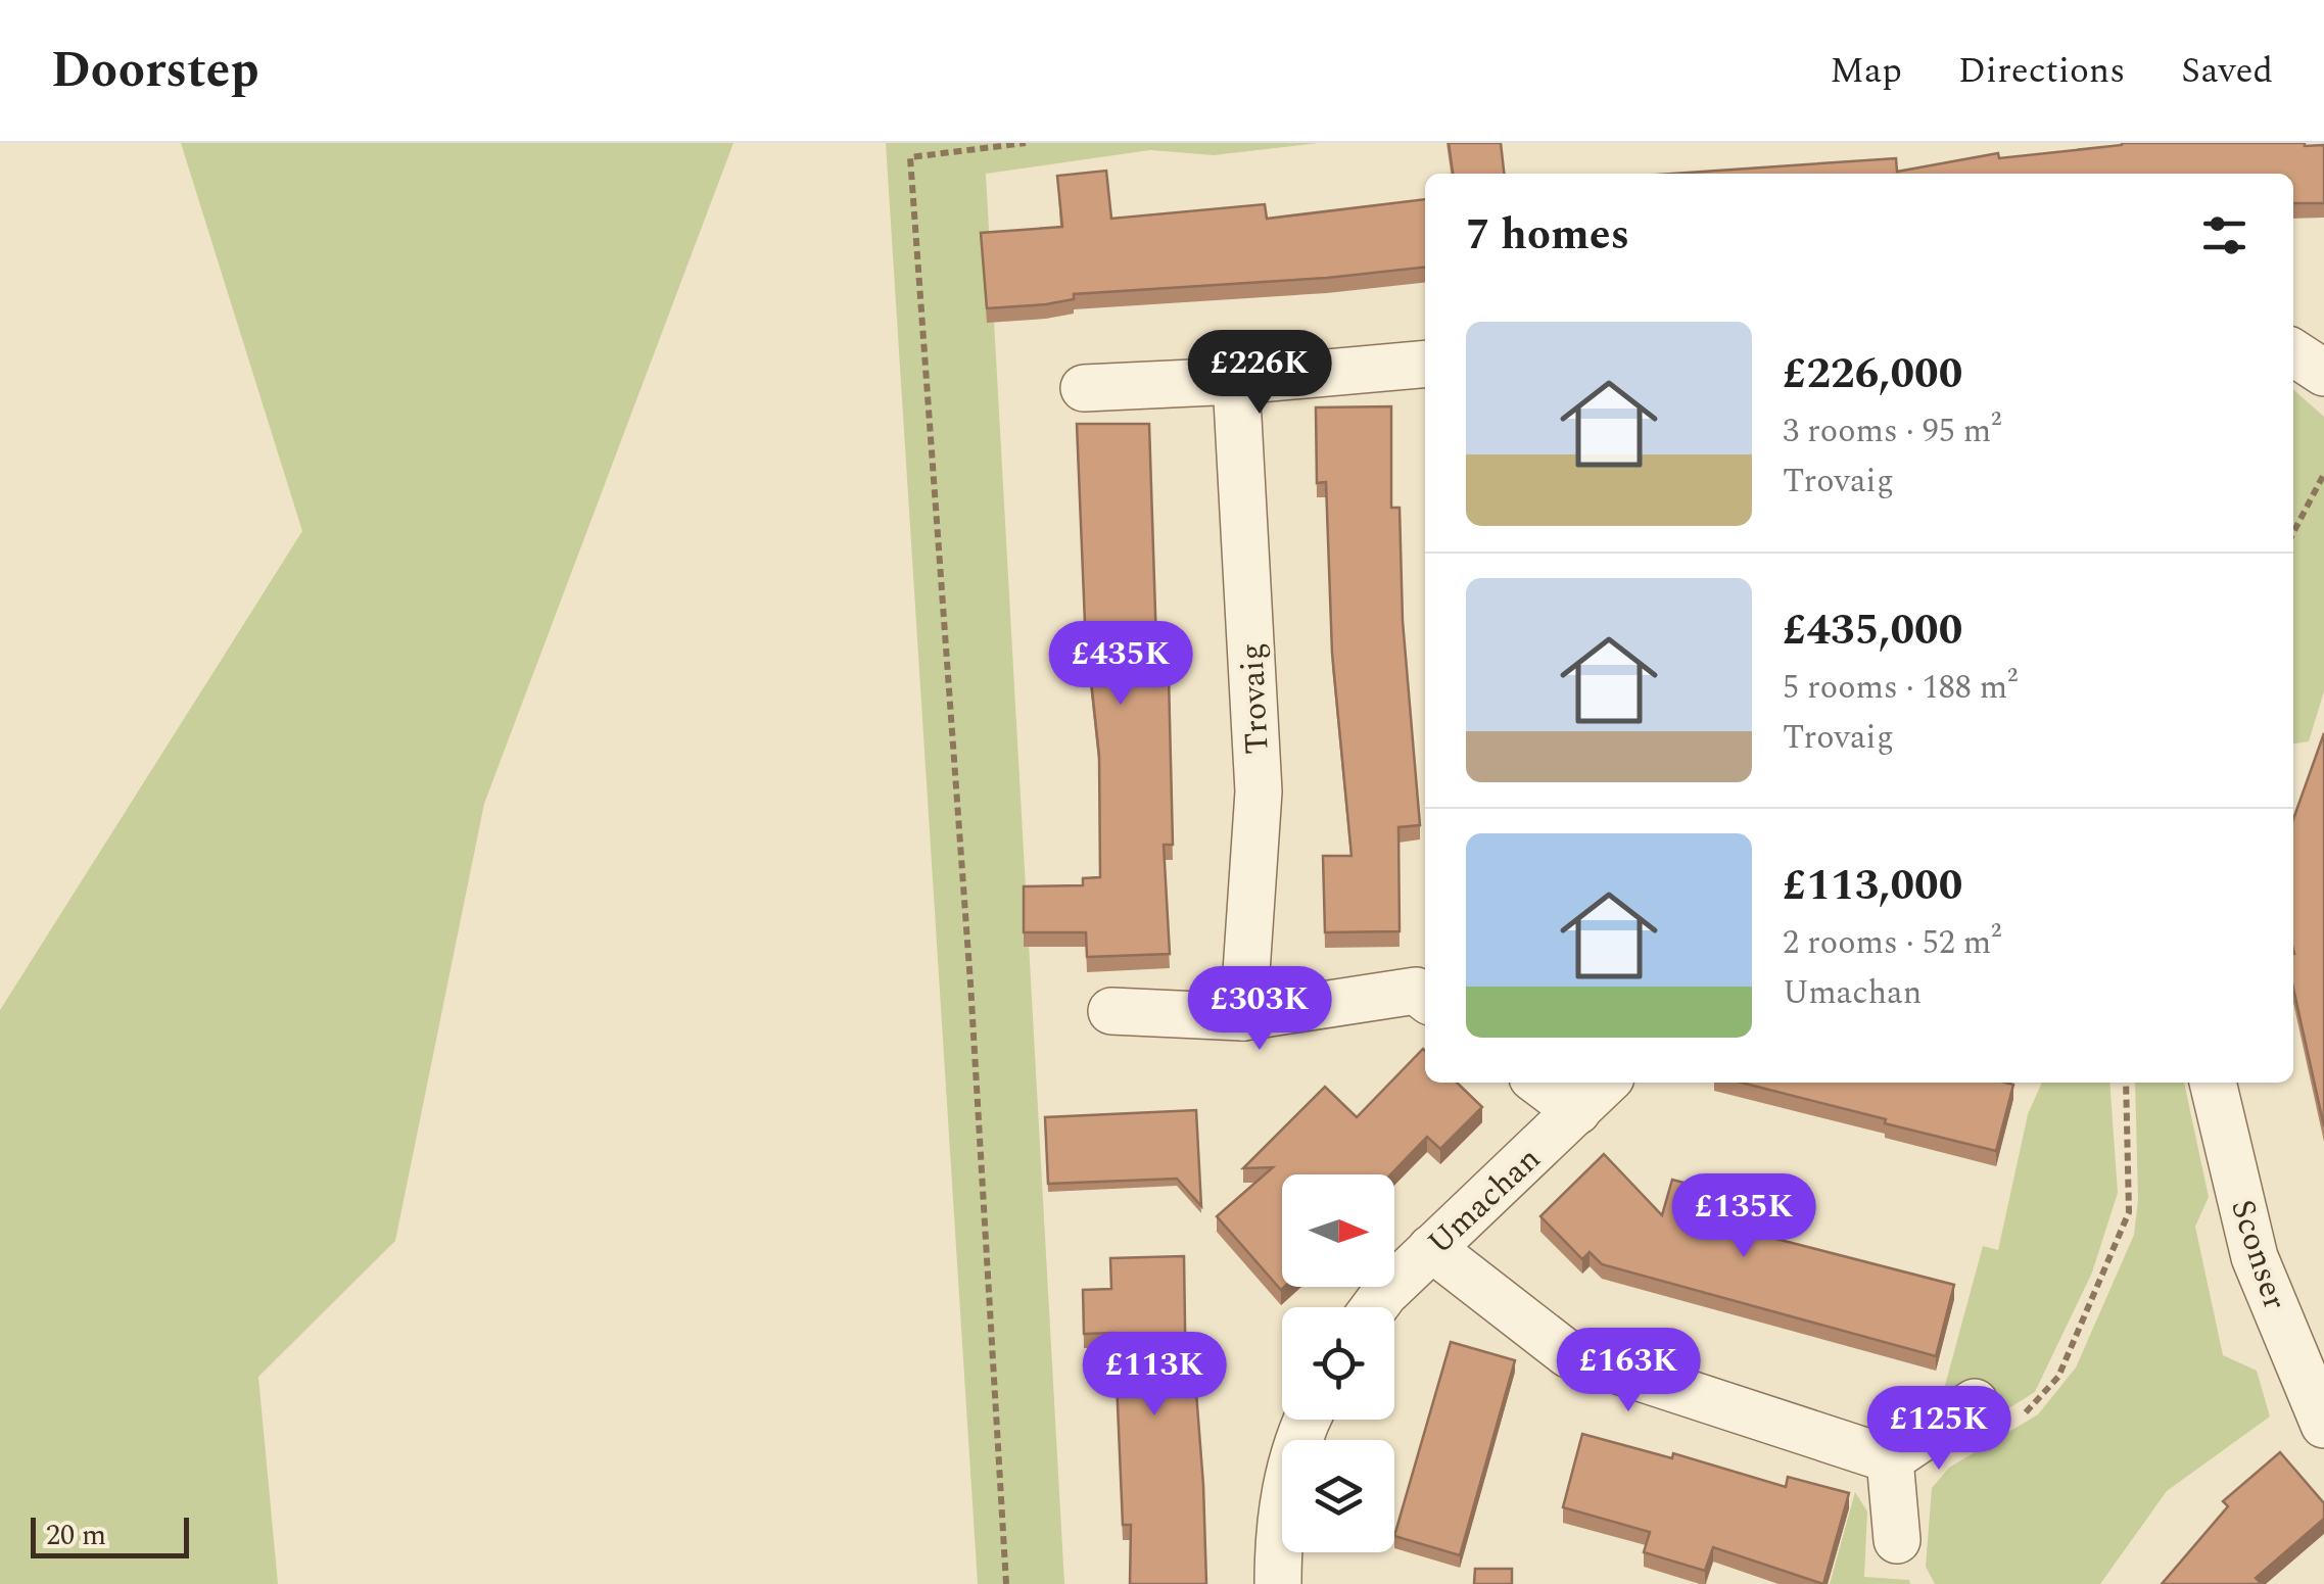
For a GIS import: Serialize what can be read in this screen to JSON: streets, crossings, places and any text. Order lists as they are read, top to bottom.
{
  "streets": {
    "street": ["Trovaig", "Umachan", "Sconser"]
  },
  "scale_bar": "20 m",
  "north": "right",
  "page": {
    "header": "Doorstep",
    "nav": ["Map", "Directions", "Saved"],
    "heading": "7 homes",
    "list": [
      {
        "name": "£226,000",
        "note": "3 rooms · 95 m² · Trovaig"
      },
      {
        "name": "£435,000",
        "note": "5 rooms · 188 m² · Trovaig"
      },
      {
        "name": "£113,000",
        "note": "2 rooms · 52 m² · Umachan"
      }
    ],
    "price": [
      "£226K",
      "£435K",
      "£303K",
      "£135K",
      "£163K",
      "£113K",
      "£125K"
    ],
    "scale": "20 m"
  }
}
